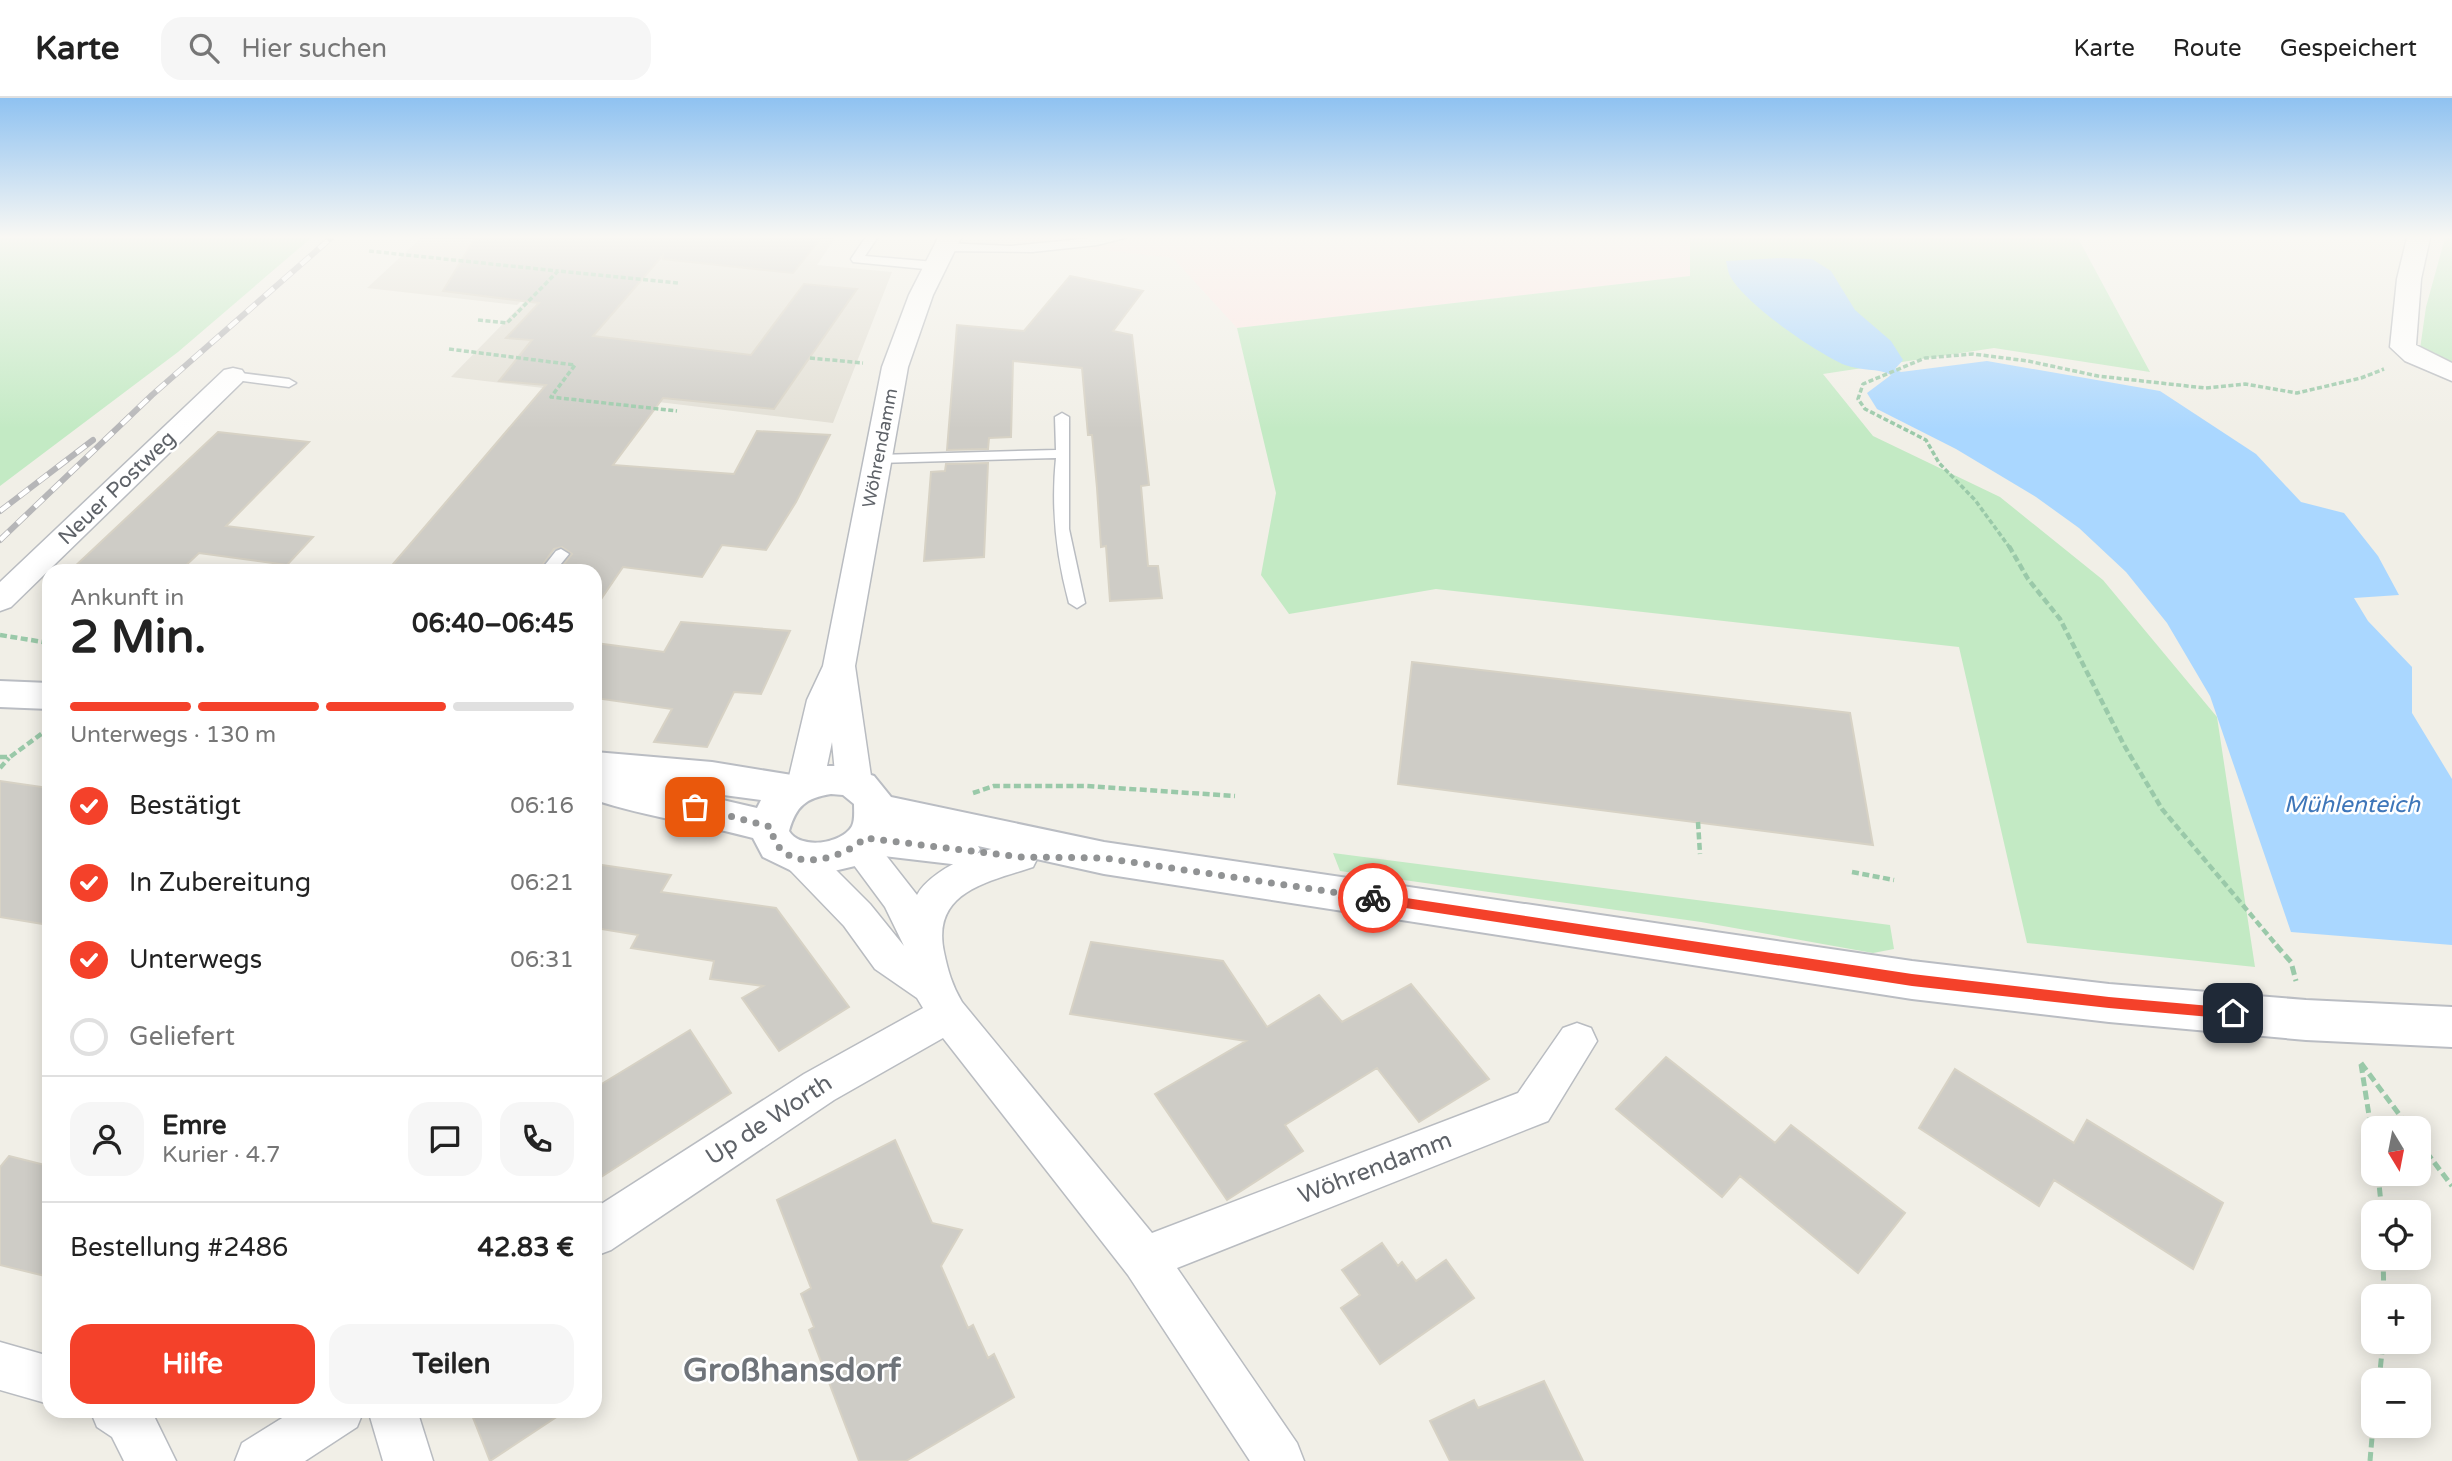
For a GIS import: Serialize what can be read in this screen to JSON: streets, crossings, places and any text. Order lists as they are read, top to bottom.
{
  "streets": {
    "main road": ["Wöhrendamm"],
    "street": ["Neuer Postweg", "Up de Worth"]
  },
  "districts": ["Großhansdorf"],
  "water": ["Mühlenteich"],
  "north": "bottom",
  "page": {
    "header": "Karte",
    "search": "Hier suchen",
    "nav": ["Karte", "Route", "Gespeichert"],
    "heading": ["2 Min.", "Ankunft in", "06:40–06:45"],
    "panel": [
      "Emre",
      "Kurier · 4.7",
      "Bestellung #2486",
      "42.83 €"
    ],
    "bar": "Unterwegs · 130 m",
    "list": [
      ["Bestätigt", "06:16"],
      ["In Zubereitung", "06:21"],
      ["Unterwegs", "06:31"],
      "Geliefert"
    ],
    "map_buttons": ["+", "−"],
    "buttons": ["Hilfe", "Teilen"]
  }
}
